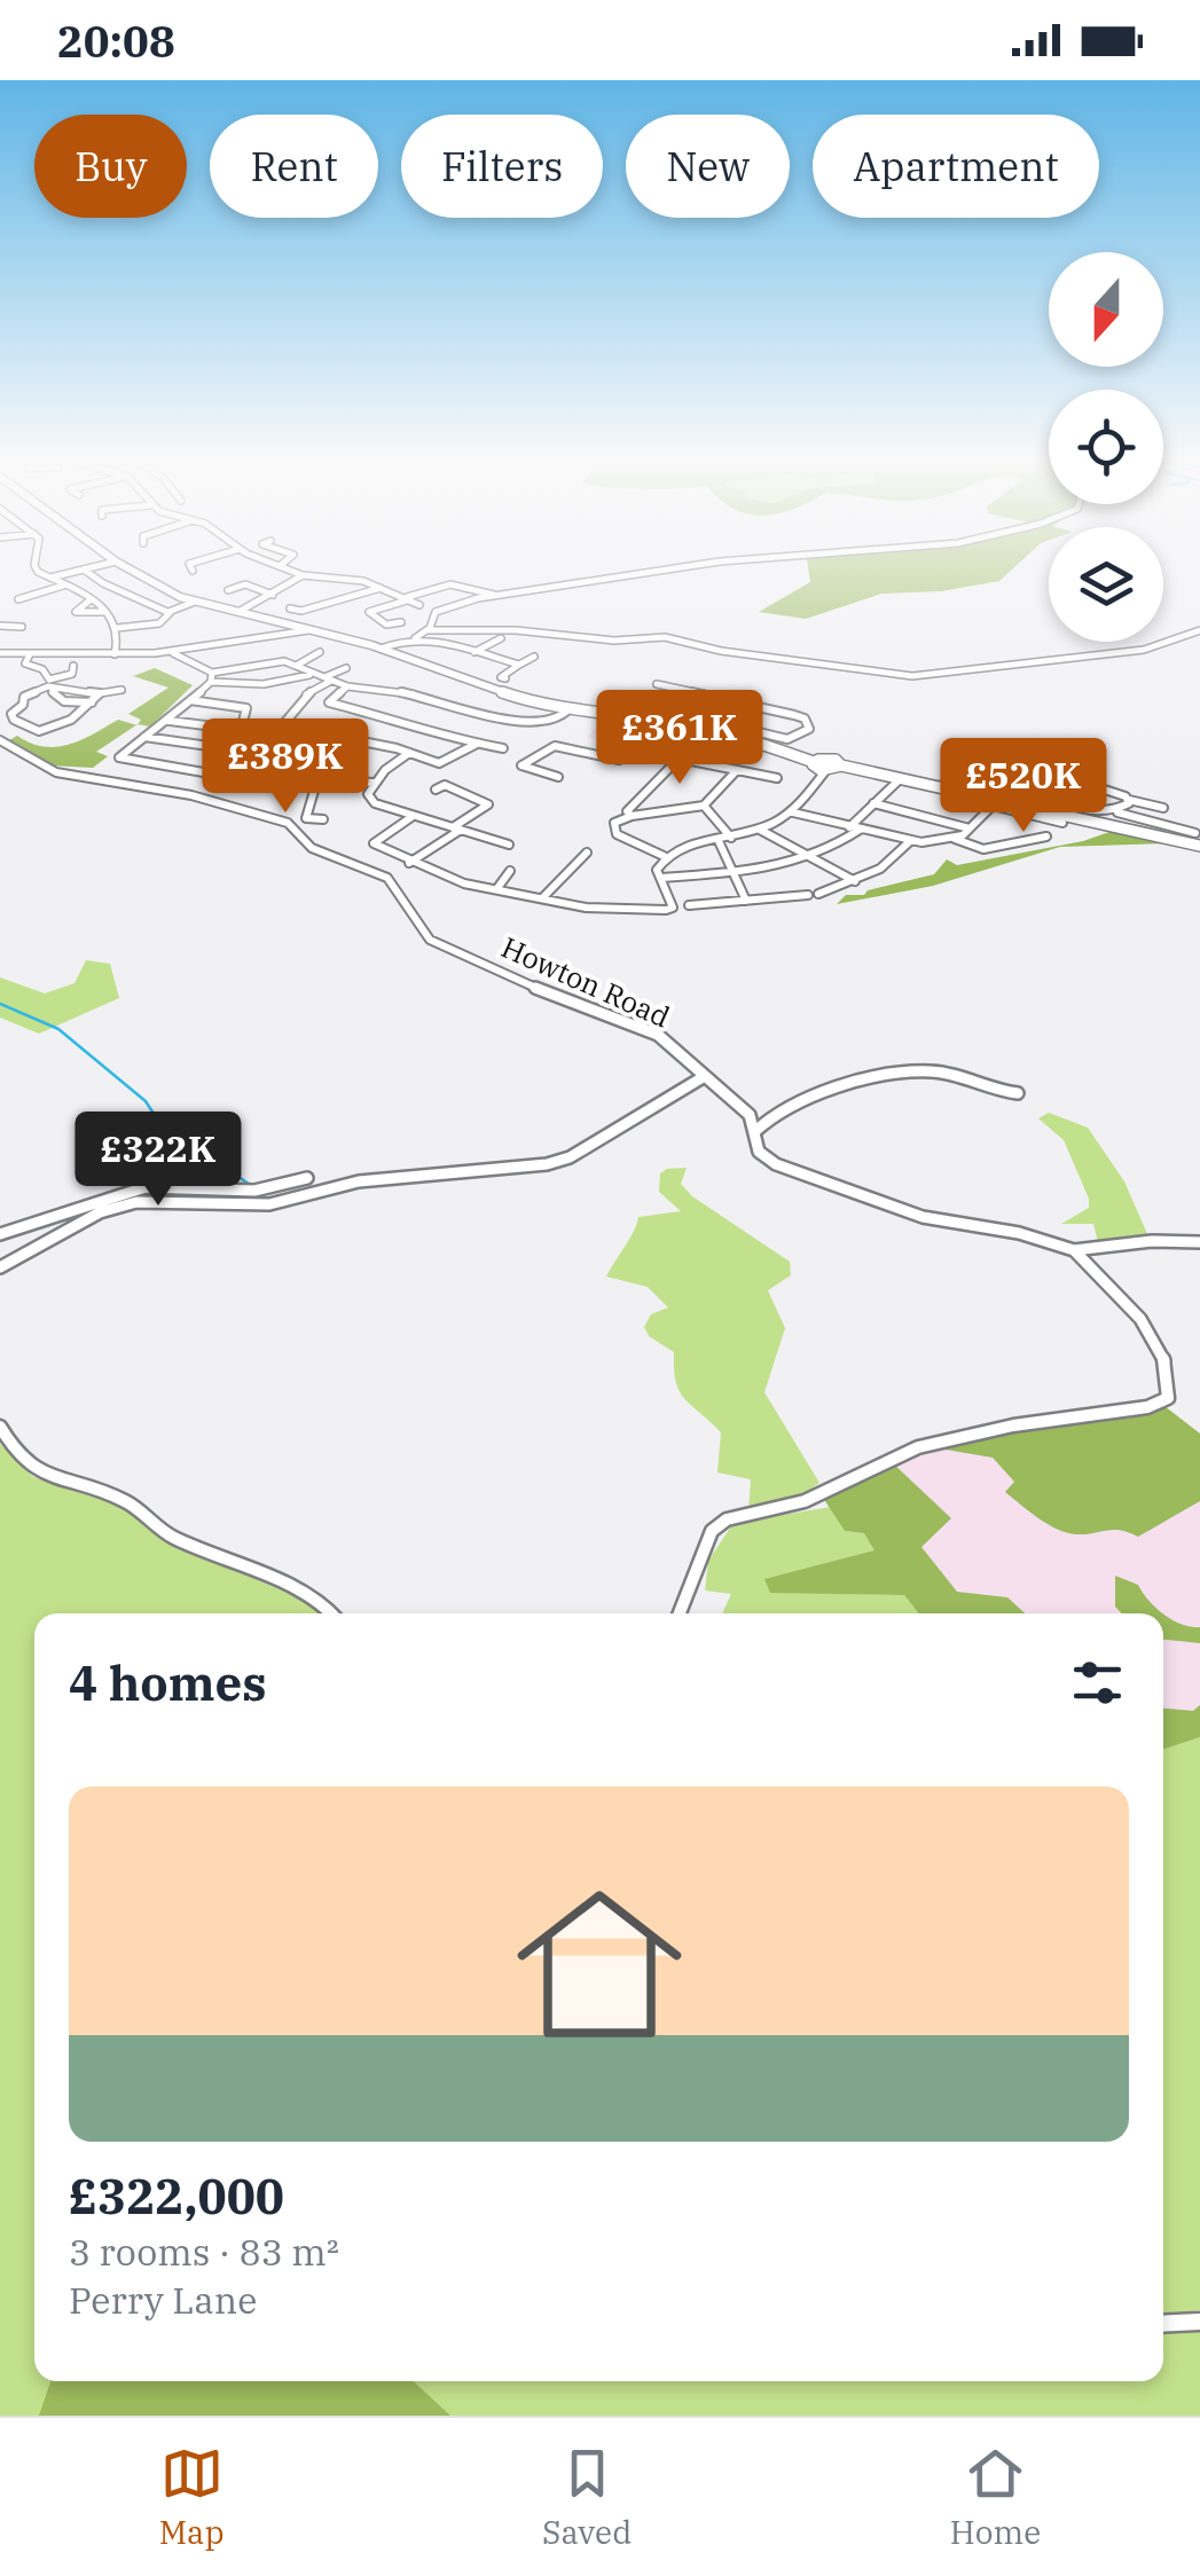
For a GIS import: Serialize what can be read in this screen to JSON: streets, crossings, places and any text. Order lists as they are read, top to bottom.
{
  "streets": {
    "street": ["Howton Road"]
  },
  "north": "bottom",
  "page": {
    "status": "20:08",
    "chip": [
      "Buy",
      "Rent",
      "Filters",
      "New",
      "Apartment"
    ],
    "price": [
      "£361K",
      "£389K",
      "£520K",
      "£322K"
    ],
    "heading": "4 homes",
    "list": [
      {
        "name": "£322,000",
        "note": "3 rooms · 83 m² · Perry Lane"
      }
    ],
    "tabs": ["Map", "Saved", "Home"]
  }
}
